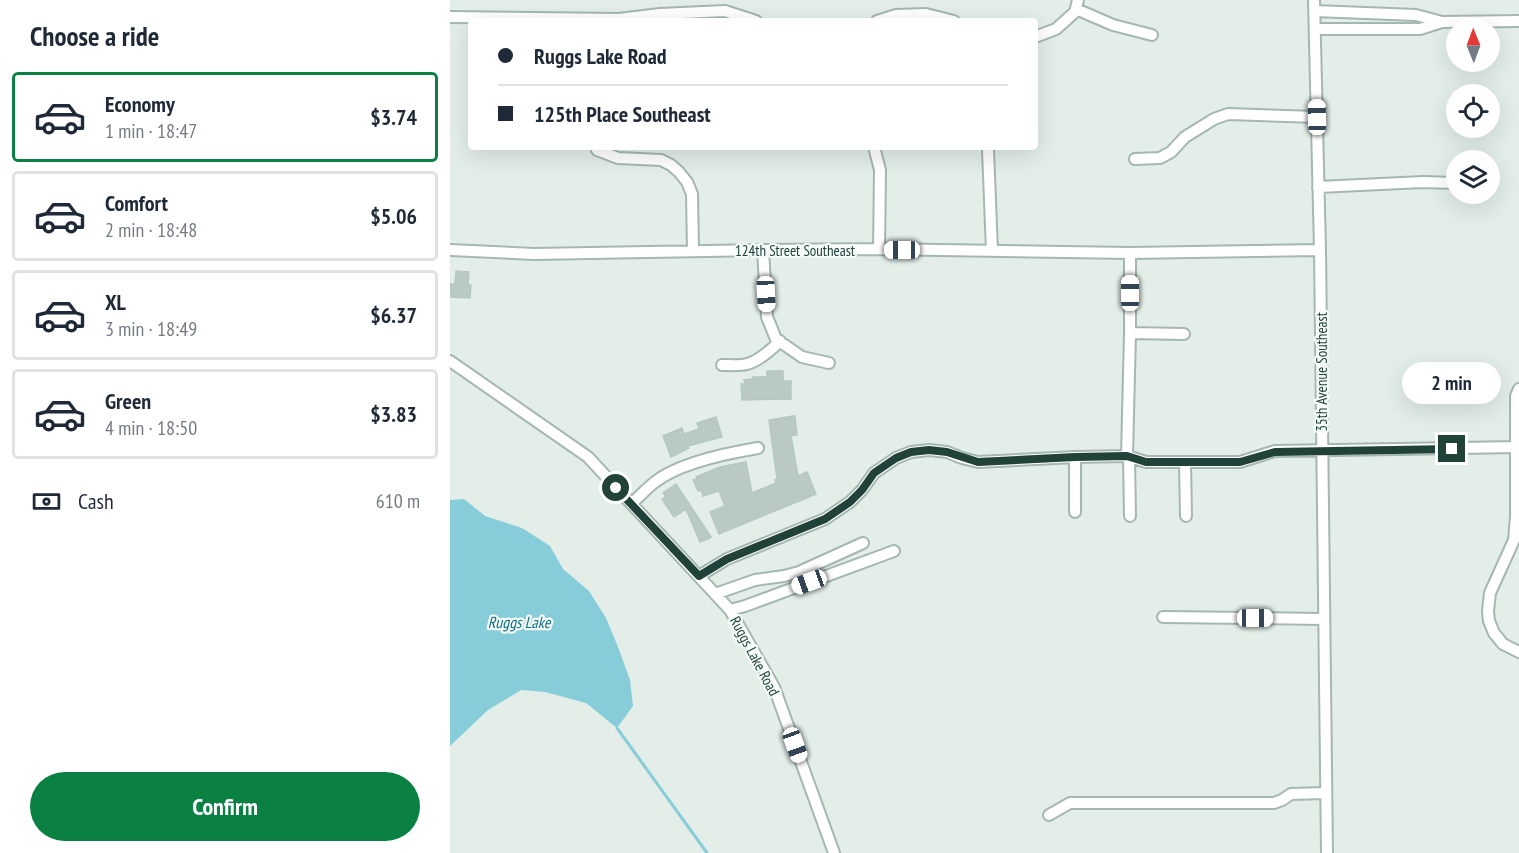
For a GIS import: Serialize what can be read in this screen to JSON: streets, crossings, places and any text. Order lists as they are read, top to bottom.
{
  "streets": {
    "street": ["124th Street Southeast", "35th Avenue Southeast", "Ruggs Lake Road"]
  },
  "crossings": [
    ["124th Street Southeast", "35th Avenue Southeast"]
  ],
  "water": ["Ruggs Lake"],
  "north": "top",
  "page": {
    "heading": "Choose a ride",
    "banner": ["Ruggs Lake Road", "125th Place Southeast"],
    "list": [
      {
        "name": "Economy",
        "note": "1 min · 18:47",
        "value": "$3.74"
      },
      {
        "name": "Comfort",
        "note": "2 min · 18:48",
        "value": "$5.06"
      },
      {
        "name": "XL",
        "note": "3 min · 18:49",
        "value": "$6.37"
      },
      {
        "name": "Green",
        "note": "4 min · 18:50",
        "value": "$3.83"
      }
    ],
    "bubble": "2 min",
    "pay": ["Cash", "610 m"],
    "buttons": "Confirm"
  }
}
